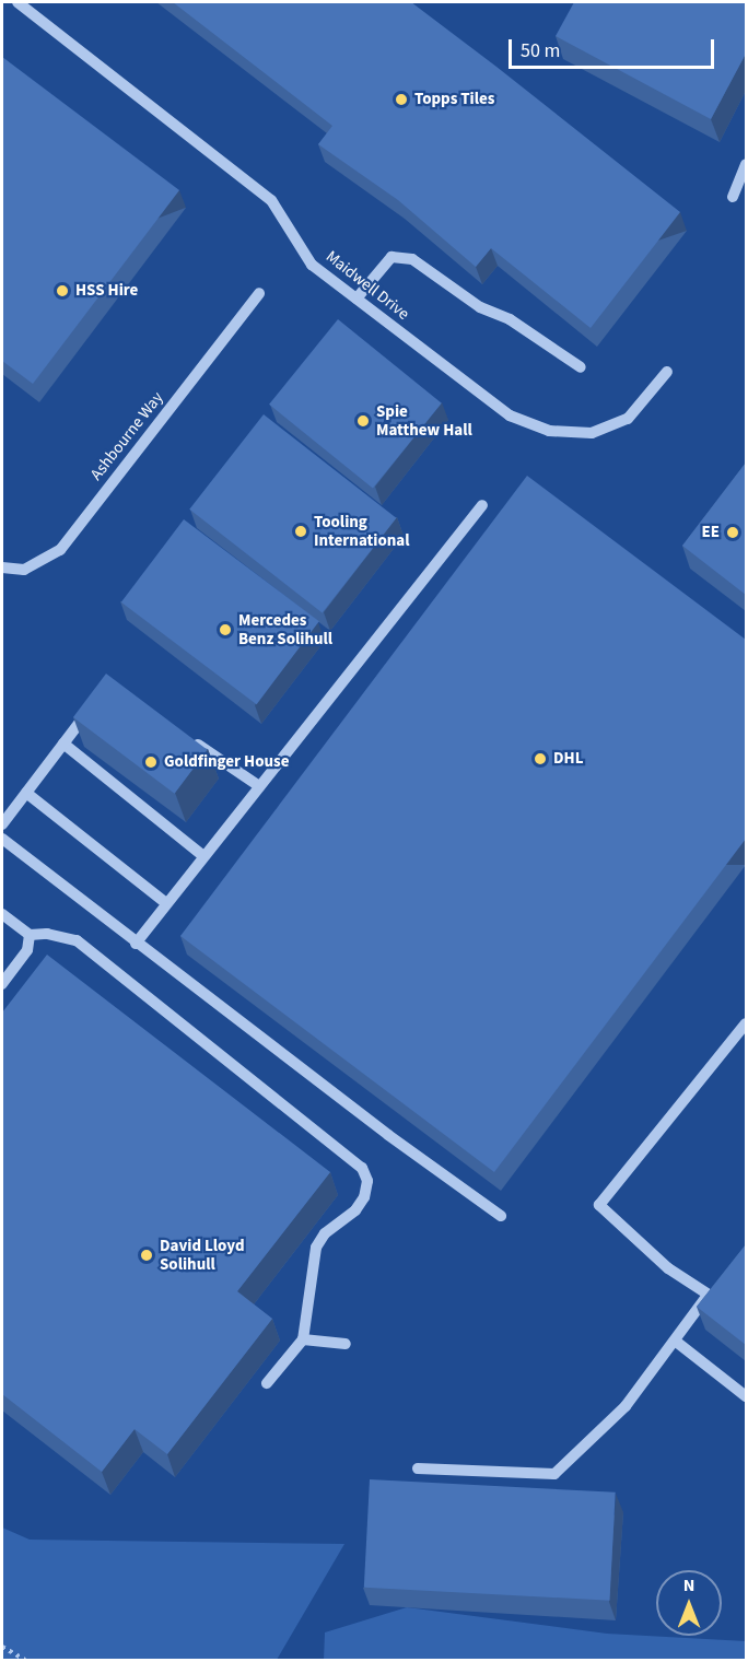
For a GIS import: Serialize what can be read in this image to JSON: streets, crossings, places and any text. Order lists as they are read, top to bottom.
{
  "streets": {
    "lane": ["Maidwell Drive", "Ashbourne Way"]
  },
  "places": [
    "Topps Tiles",
    "HSS Hire",
    "Spie Matthew Hall",
    "Tooling International",
    "EE",
    "Mercedes Benz Solihull",
    "DHL",
    "Goldfinger House",
    "David Lloyd Solihull"
  ],
  "scale_bar": "50 m",
  "north": "top"
}
